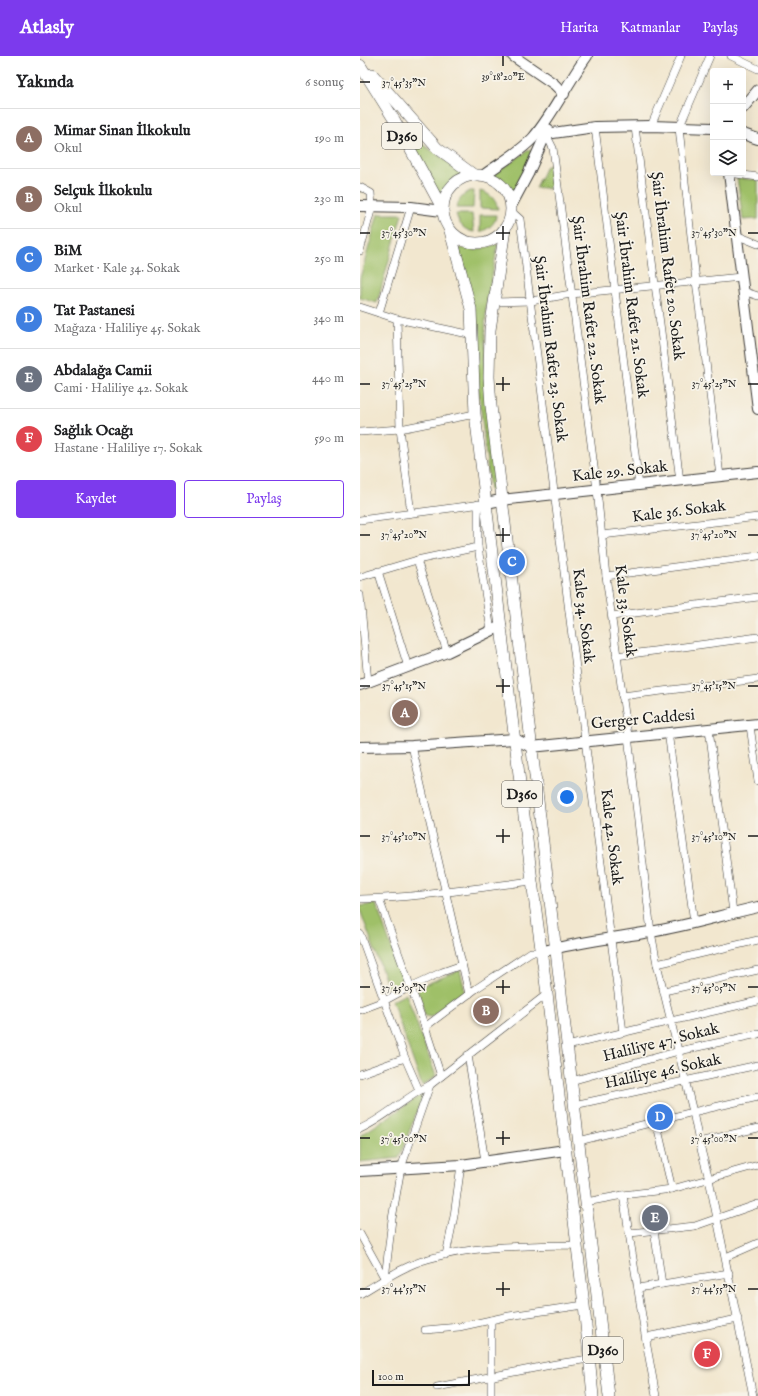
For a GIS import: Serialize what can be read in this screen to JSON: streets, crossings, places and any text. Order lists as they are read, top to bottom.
{
  "streets": {
    "main road": ["D360"],
    "street": [
      "Şair İbrahim Rafet 20. Sokak",
      "Şair İbrahim Rafet 21. Sokak",
      "Şair İbrahim Rafet 22. Sokak",
      "Şair İbrahim Rafet 23. Sokak",
      "Kale 29. Sokak",
      "Kale 36. Sokak",
      "Kale 33. Sokak",
      "Kale 34. Sokak",
      "Gerger Caddesi",
      "Kale 42. Sokak",
      "Haliliye 47. Sokak",
      "Haliliye 46. Sokak"
    ]
  },
  "crossings": [
    ["D360", "Şair İbrahim Rafet 23. Sokak"],
    ["D360", "Kale 29. Sokak"],
    ["D360", "Gerger Caddesi"],
    ["D360", "Haliliye 47. Sokak"],
    ["D360", "Haliliye 46. Sokak"],
    ["Şair İbrahim Rafet 20. Sokak", "Kale 29. Sokak"],
    ["Şair İbrahim Rafet 21. Sokak", "Kale 29. Sokak"],
    ["Şair İbrahim Rafet 22. Sokak", "Kale 29. Sokak"],
    ["Şair İbrahim Rafet 22. Sokak", "Kale 33. Sokak"],
    ["Şair İbrahim Rafet 23. Sokak", "Kale 29. Sokak"],
    ["Şair İbrahim Rafet 23. Sokak", "Kale 34. Sokak"],
    ["Kale 29. Sokak", "Kale 33. Sokak"],
    ["Kale 29. Sokak", "Kale 34. Sokak"],
    ["Kale 36. Sokak", "Kale 33. Sokak"],
    ["Kale 33. Sokak", "Gerger Caddesi"],
    ["Kale 33. Sokak", "Haliliye 47. Sokak"],
    ["Kale 33. Sokak", "Haliliye 46. Sokak"],
    ["Kale 34. Sokak", "Gerger Caddesi"],
    ["Kale 34. Sokak", "Kale 42. Sokak"],
    ["Gerger Caddesi", "Kale 42. Sokak"]
  ],
  "scale_bar": "100 m",
  "page": {
    "header": "Atlasly",
    "nav": ["Harita", "Katmanlar", "Paylaş"],
    "heading": ["Yakında", "6 sonuç"],
    "map_buttons": ["+", "−"],
    "list": [
      {
        "mark": "A",
        "name": "Mimar Sinan İlkokulu",
        "note": "Okul",
        "value": "190 m"
      },
      {
        "mark": "B",
        "name": "Selçuk İlkokulu",
        "note": "Okul",
        "value": "230 m"
      },
      {
        "mark": "C",
        "name": "BiM",
        "note": "Market · Kale 34. Sokak",
        "value": "250 m"
      },
      {
        "mark": "D",
        "name": "Tat Pastanesi",
        "note": "Mağaza · Haliliye 45. Sokak",
        "value": "340 m"
      },
      {
        "mark": "E",
        "name": "Abdalağa Camii",
        "note": "Cami · Haliliye 42. Sokak",
        "value": "440 m"
      },
      {
        "mark": "F",
        "name": "Sağlık Ocağı",
        "note": "Hastane · Haliliye 17. Sokak",
        "value": "590 m"
      }
    ],
    "buttons": ["Kaydet", "Paylaş"],
    "pins": [
      "C",
      "A",
      "B",
      "D",
      "E",
      "F"
    ],
    "scale": "100 m"
  },
  "coordinates": [
    "39°18'20\"E",
    "37°45'35\"N",
    "37°45'30\"N",
    "37°45'25\"N",
    "37°45'20\"N",
    "37°45'15\"N",
    "37°45'10\"N",
    "37°45'05\"N",
    "37°45'00\"N",
    "37°44'55\"N"
  ]
}
